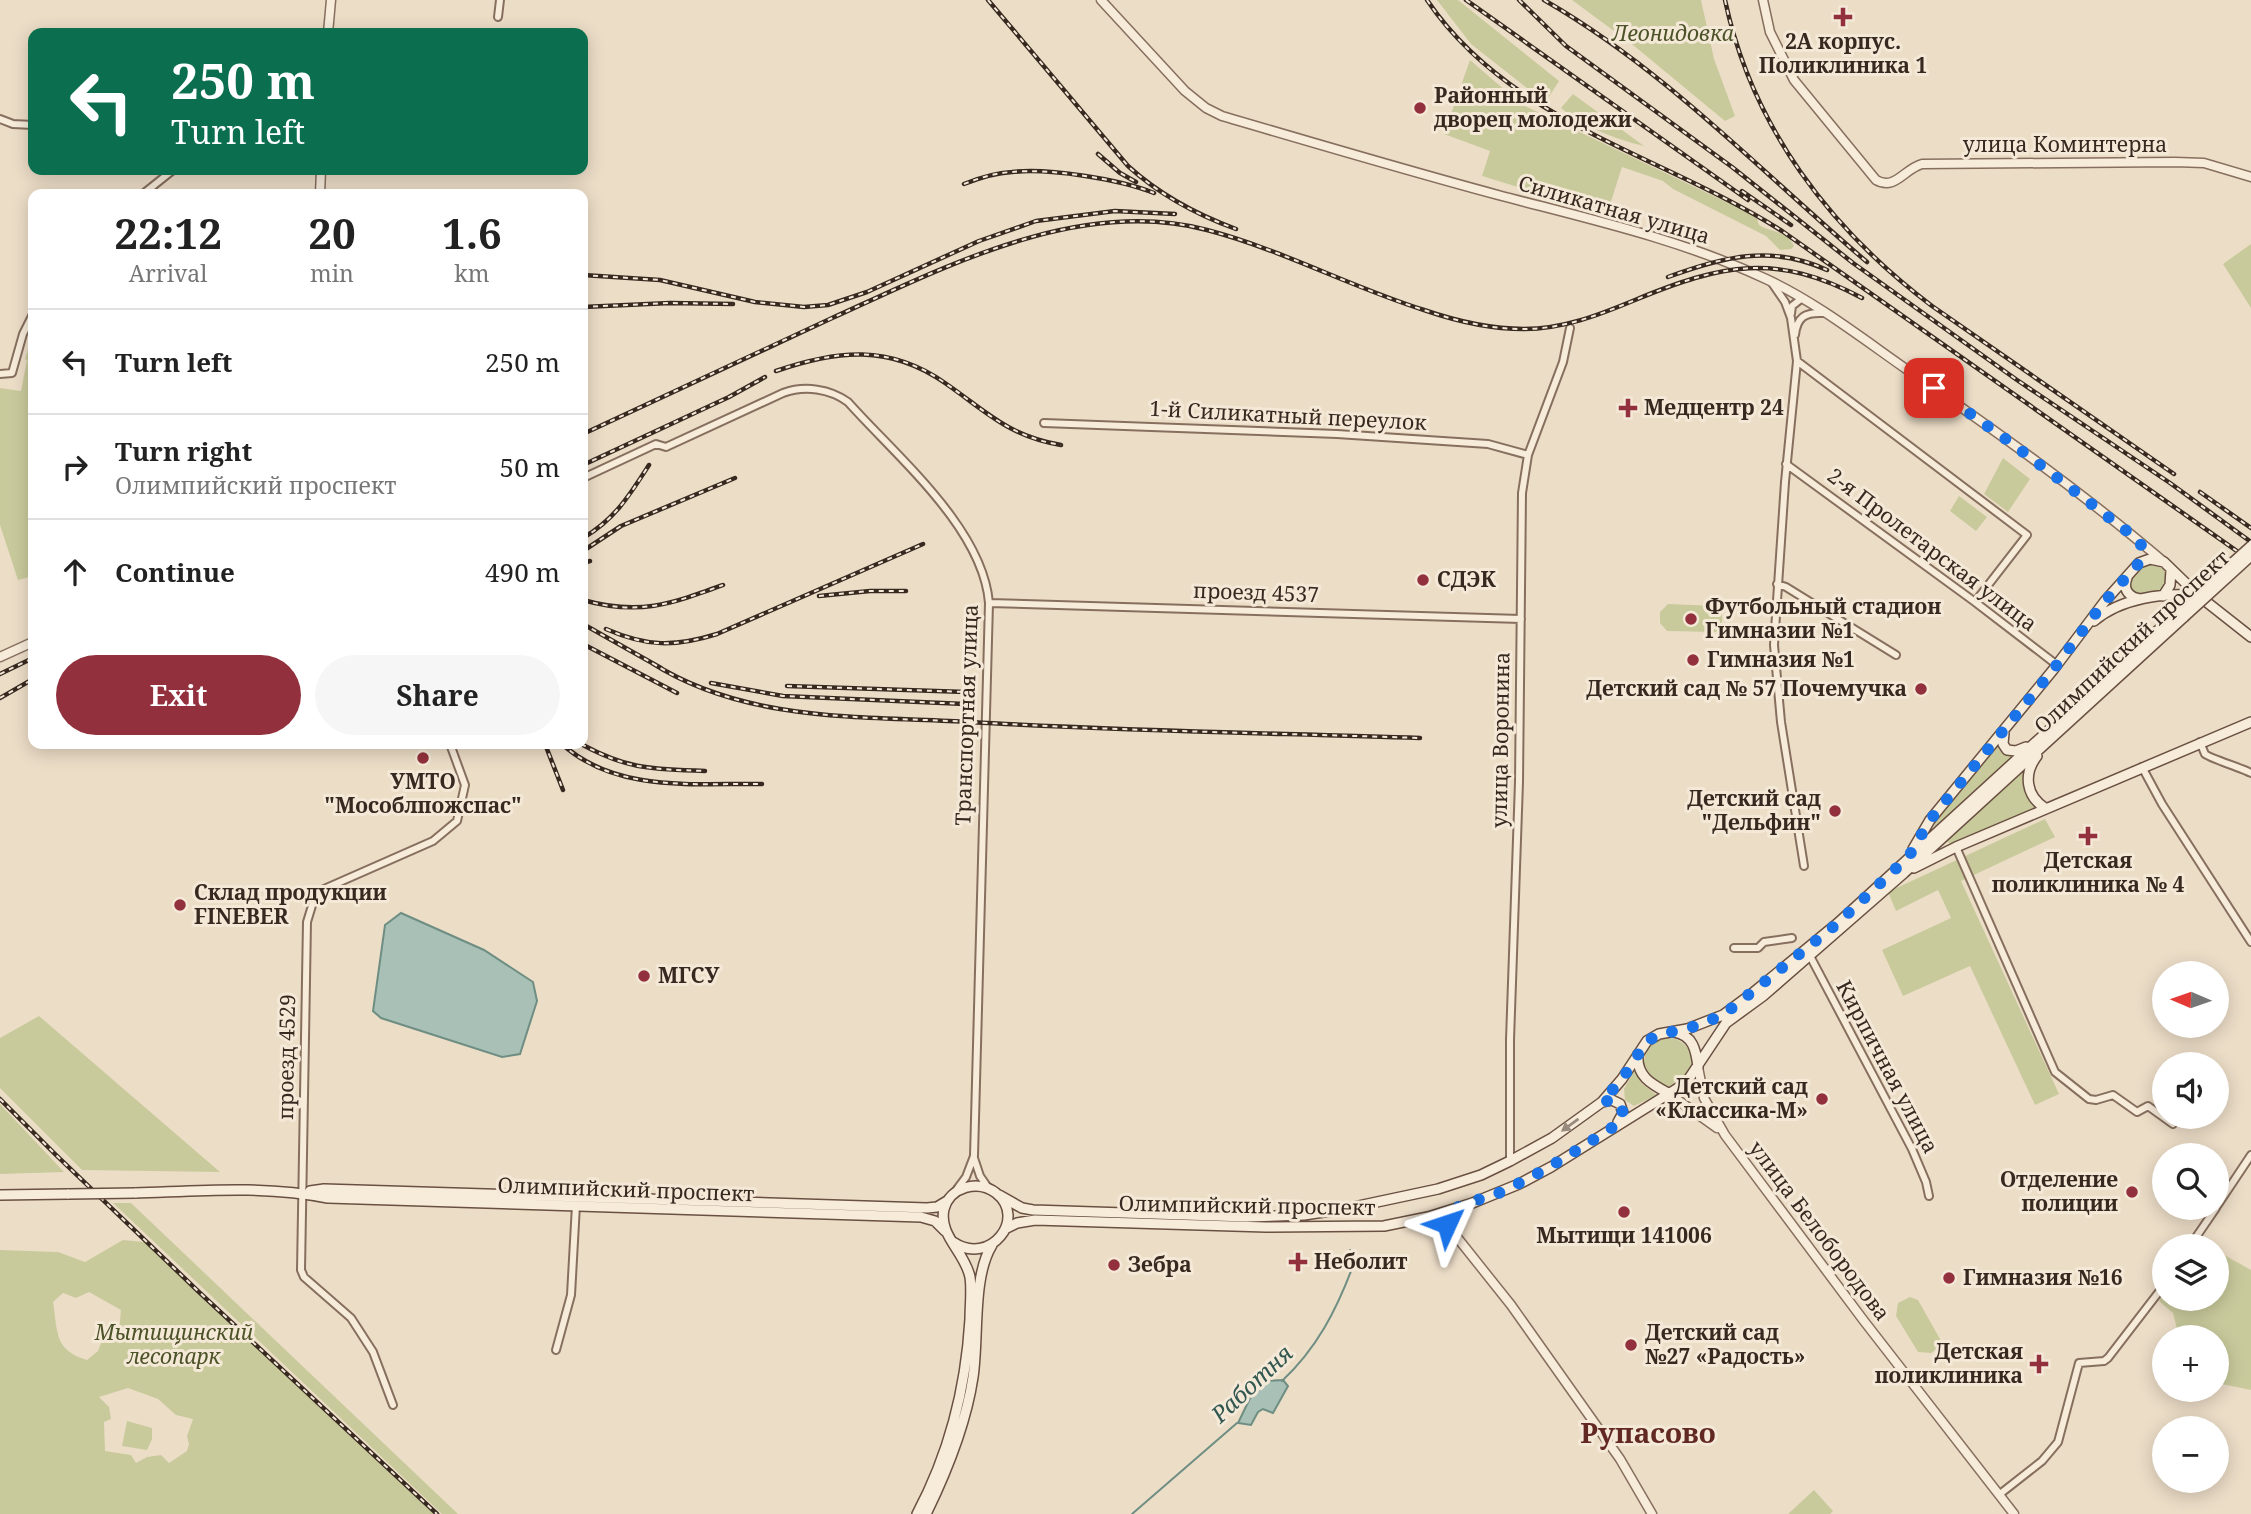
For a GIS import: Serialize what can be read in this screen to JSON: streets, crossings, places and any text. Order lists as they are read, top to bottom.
{
  "streets": {
    "main road": ["Олимпийский проспект"],
    "street": [
      "улица Коминтерна",
      "Силикатная улица",
      "1-й Силикатный переулок",
      "2-я Пролетарская улица",
      "проезд 4537",
      "Транспортная улица",
      "улица Воронина",
      "проезд 4529",
      "Кирпичная улица",
      "улица Белобородова"
    ]
  },
  "crossings": [
    ["1-й Силикатный переулок", "улица Воронина"],
    ["проезд 4537", "Транспортная улица"],
    ["проезд 4537", "улица Воронина"],
    ["Олимпийский проспект", "Транспортная улица"],
    ["Олимпийский проспект", "улица Воронина"],
    ["Олимпийский проспект", "проезд 4529"],
    ["Олимпийский проспект", "Кирпичная улица"]
  ],
  "districts": ["Рупасово"],
  "water": ["Работня"],
  "parks": ["Леонидовка", "Мытищинский лесопарк"],
  "places": {
    "health": [
      "2А корпус. Поликлиника 1",
      "Медцентр 24",
      "Детская поликлиника № 4",
      "Неболит",
      "Детская поликлиника"
    ],
    "other": [
      "Районный дворец молодежи",
      "СДЭК",
      "Футбольный стадион Гимназии №1",
      "Гимназия №1",
      "Детский сад № 57 Почемучка",
      "УМТО \"Мособлпожспас\"",
      "Детский сад \"Дельфин\"",
      "Склад продукции FINEBER",
      "МГСУ",
      "Детский сад «Классика-М»",
      "Отделение полиции",
      "Мытищи 141006",
      "Зебра",
      "Гимназия №16",
      "Детский сад №27 «Радость»"
    ]
  },
  "north": "left",
  "page": {
    "turn": ["250 m", "Turn left"],
    "eta": [
      "22:12",
      "Arrival",
      "20",
      "min",
      "1.6",
      "km"
    ],
    "list": [
      {
        "name": "Turn left",
        "value": "250 m"
      },
      {
        "name": "Turn right",
        "note": "Олимпийский проспект",
        "value": "50 m"
      },
      {
        "name": "Continue",
        "value": "490 m"
      }
    ],
    "buttons": ["Exit", "Share"],
    "map_buttons": ["+", "−"]
  }
}
